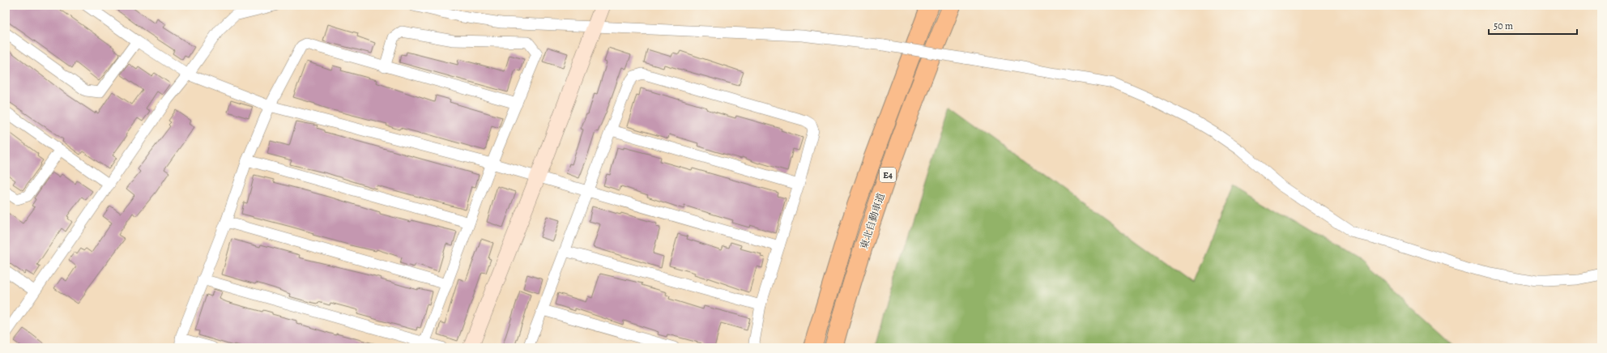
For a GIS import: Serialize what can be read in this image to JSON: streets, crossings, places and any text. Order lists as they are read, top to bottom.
{
  "streets": {
    "highway": ["E4", "東北自動車道"]
  },
  "scale_bar": "50 m"
}
